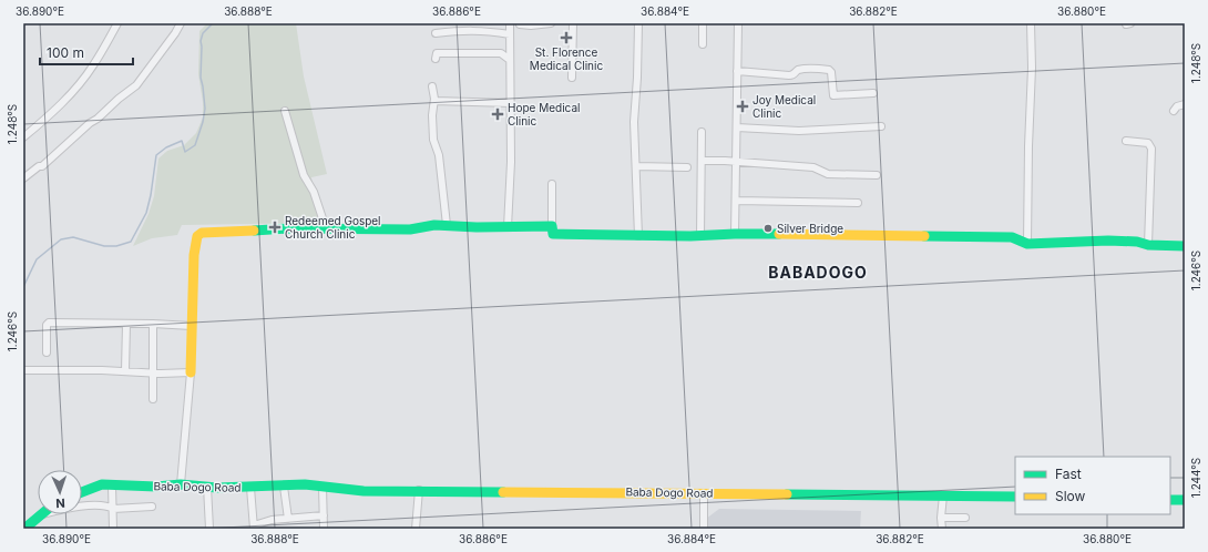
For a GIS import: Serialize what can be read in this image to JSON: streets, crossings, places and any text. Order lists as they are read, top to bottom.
{
  "streets": {
    "street": ["Baba Dogo Road"]
  },
  "districts": ["BABADOGO"],
  "places": {
    "health": [
      "St. Florence Medical Clinic",
      "Joy Medical Clinic",
      "Hope Medical Clinic",
      "Redeemed Gospel Church Clinic"
    ],
    "other": ["Silver Bridge"]
  },
  "legend": ["Fast", "Slow"],
  "scale_bar": "100 m",
  "north": "bottom",
  "coordinates": [
    "36.890°E",
    "36.888°E",
    "36.886°E",
    "36.884°E",
    "36.882°E",
    "36.880°E",
    "1.248°S",
    "1.246°S",
    "1.244°S"
  ]
}
